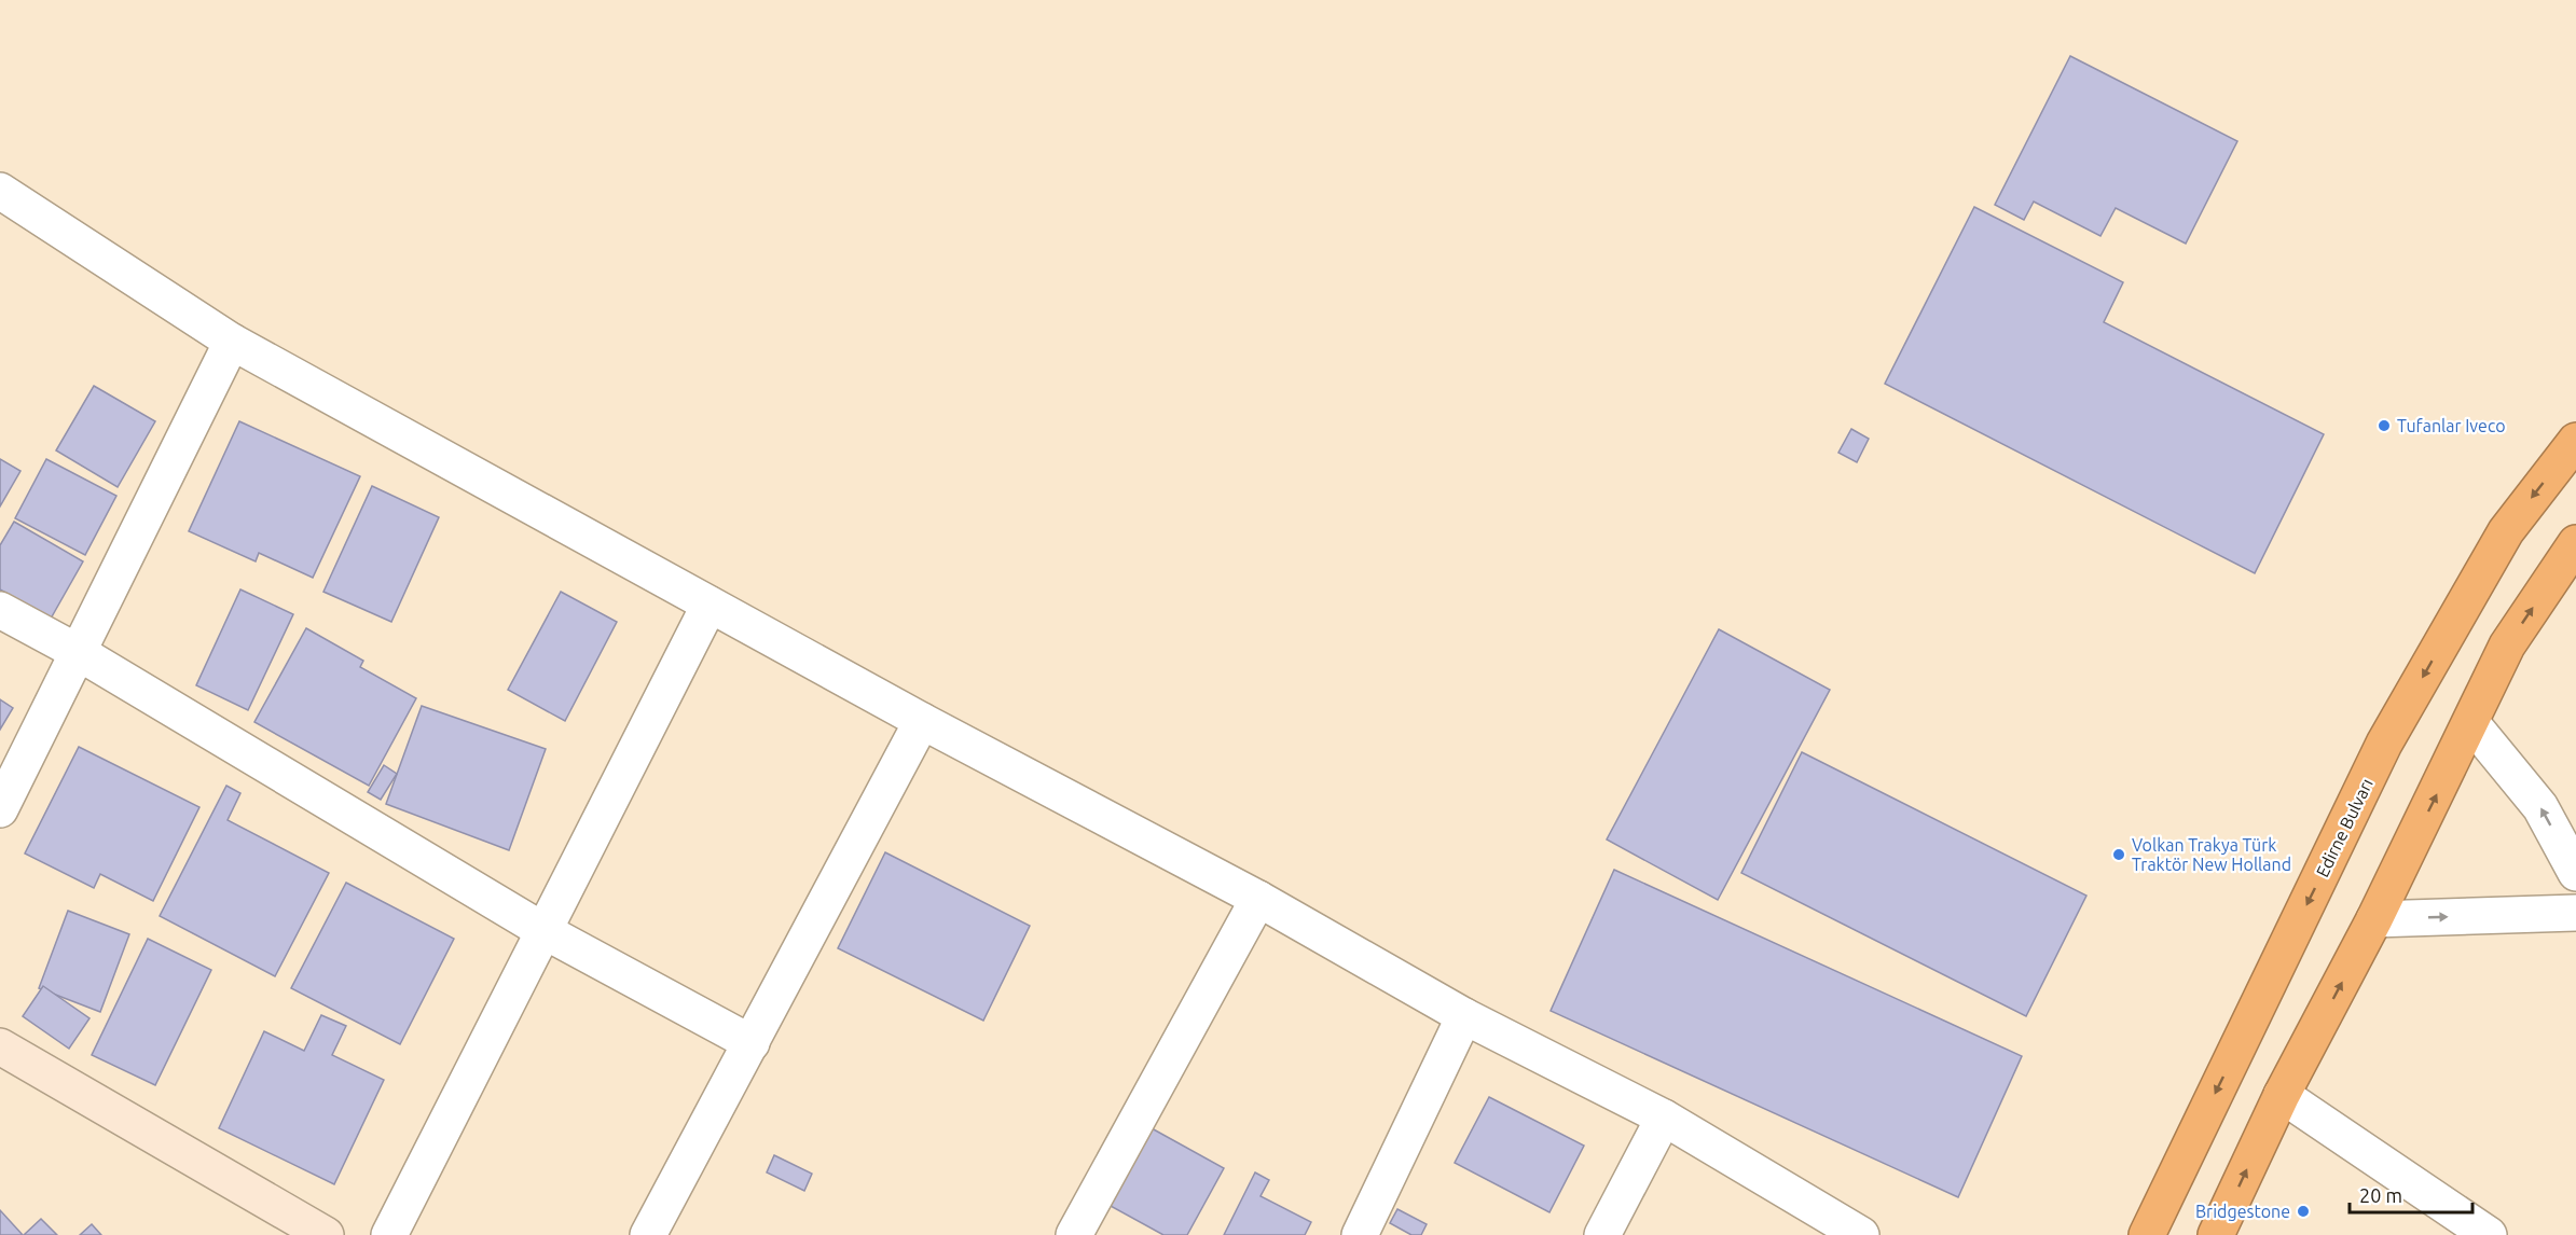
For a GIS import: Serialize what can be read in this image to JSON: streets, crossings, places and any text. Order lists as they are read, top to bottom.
{
  "streets": {
    "highway": ["Edirne Bulvarı"]
  },
  "places": ["Tufanlar Iveco", "Volkan Trakya Türk Traktör New Holland", "Bridgestone"],
  "scale_bar": "20 m"
}
